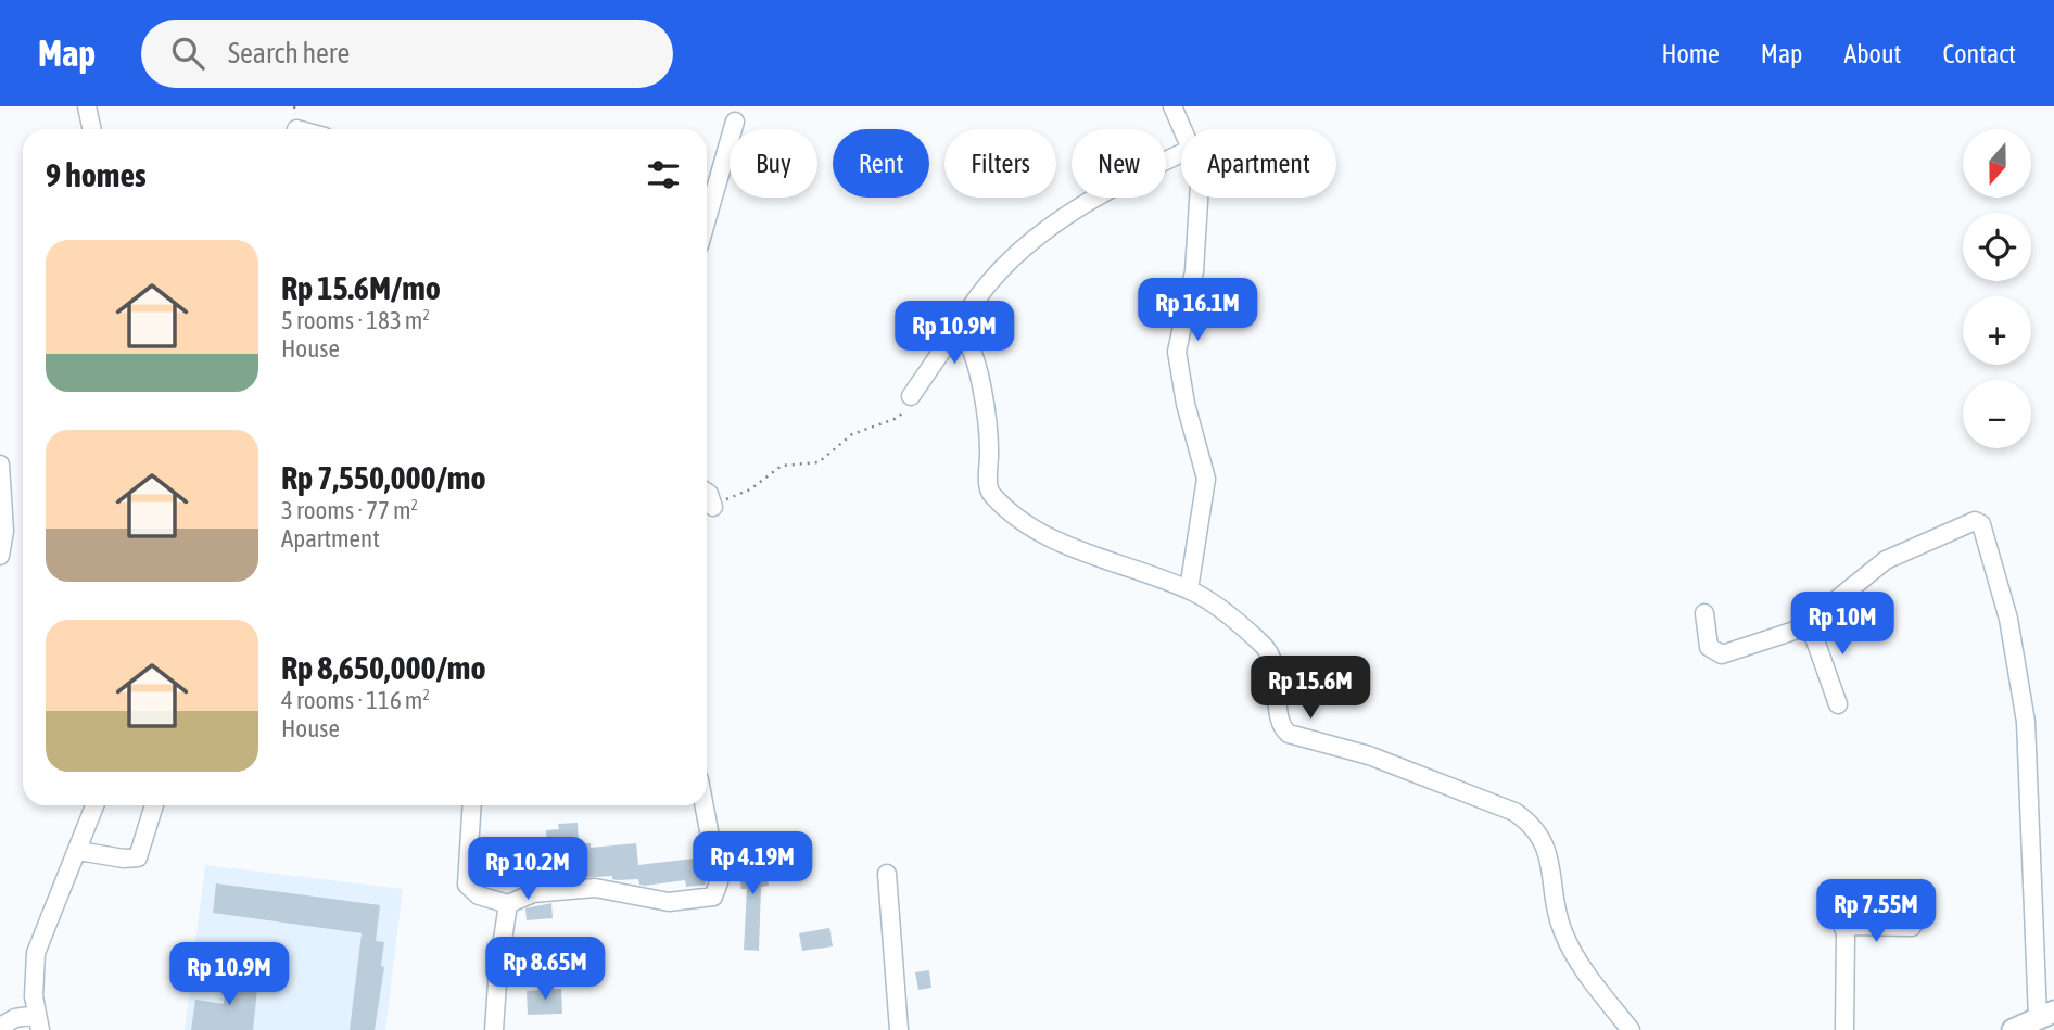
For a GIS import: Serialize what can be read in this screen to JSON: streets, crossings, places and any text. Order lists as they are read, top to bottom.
{
  "north": "bottom",
  "page": {
    "header": "Map",
    "search": "Search here",
    "nav": [
      "Home",
      "Map",
      "About",
      "Contact"
    ],
    "map_buttons": ["+", "−"],
    "chip": [
      "Buy",
      "Rent",
      "Filters",
      "New",
      "Apartment"
    ],
    "heading": "9 homes",
    "list": [
      {
        "name": "Rp 15.6M/mo",
        "note": "5 rooms · 183 m² · House"
      },
      {
        "name": "Rp 7,550,000/mo",
        "note": "3 rooms · 77 m² · Apartment"
      },
      {
        "name": "Rp 8,650,000/mo",
        "note": "4 rooms · 116 m² · House"
      }
    ],
    "price": [
      "Rp 16.1M",
      "Rp 10.9M",
      "Rp 10M",
      "Rp 15.6M",
      "Rp 4.19M",
      "Rp 10.2M",
      "Rp 7.55M",
      "Rp 8.65M",
      "Rp 10.9M"
    ]
  }
}
